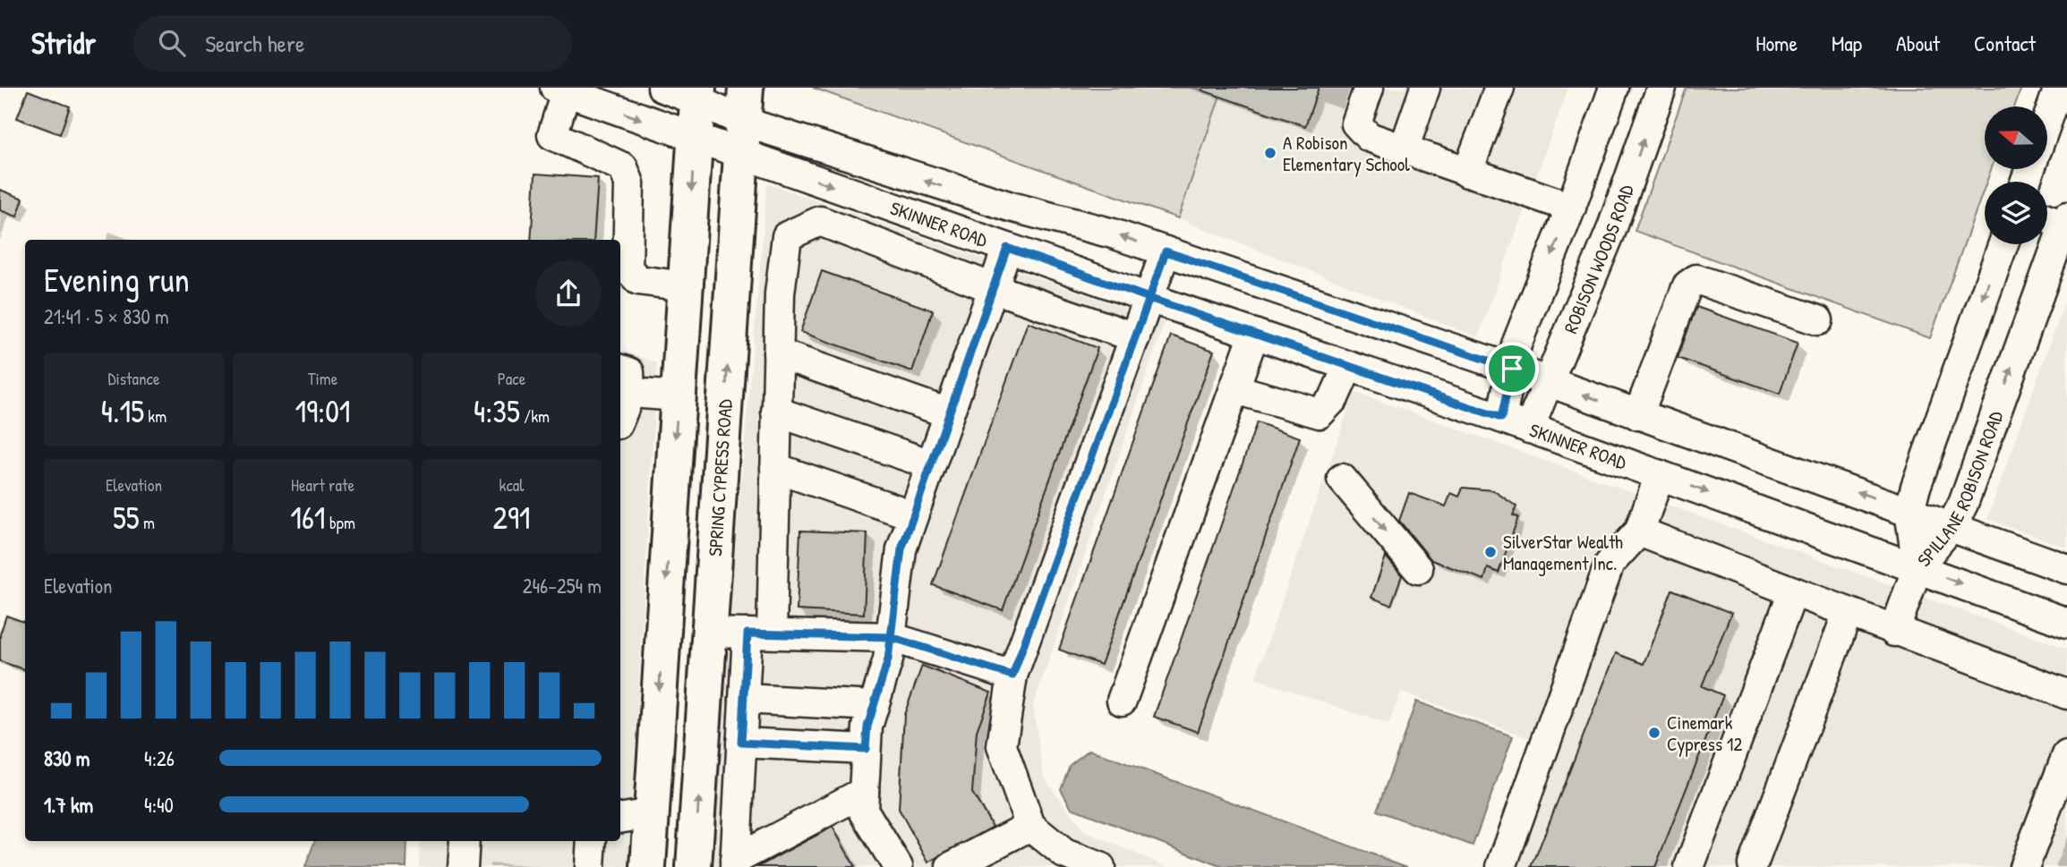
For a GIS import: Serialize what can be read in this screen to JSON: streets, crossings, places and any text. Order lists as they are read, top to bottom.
{
  "streets": {
    "main road": ["SPRING CYPRESS ROAD"],
    "street": ["SKINNER ROAD", "ROBISON WOODS ROAD", "SPILLANE ROBISON ROAD"]
  },
  "crossings": [
    ["SKINNER ROAD", "ROBISON WOODS ROAD"],
    ["SKINNER ROAD", "SPRING CYPRESS ROAD"],
    ["SKINNER ROAD", "SPILLANE ROBISON ROAD"]
  ],
  "places": ["A Robison Elementary School", "SilverStar Wealth Management Inc.", "Cinemark Cypress 12"],
  "north": "left",
  "page": {
    "header": "Stridr",
    "search": "Search here",
    "nav": [
      "Home",
      "Map",
      "About",
      "Contact"
    ],
    "heading": ["Evening run", "21:41 · 5 × 830 m"],
    "stats": [
      ["Distance", "4.15 km"],
      ["Time", "19:01"],
      ["Pace", "4:35 /km"],
      ["Elevation", "55 m"],
      ["Heart rate", "161 bpm"],
      ["kcal", "291"]
    ],
    "chart": ["Elevation", "246–254 m"],
    "list": [
      {
        "name": "830 m",
        "note": "4:26"
      },
      {
        "name": "1.7 km",
        "note": "4:40"
      }
    ]
  }
}
